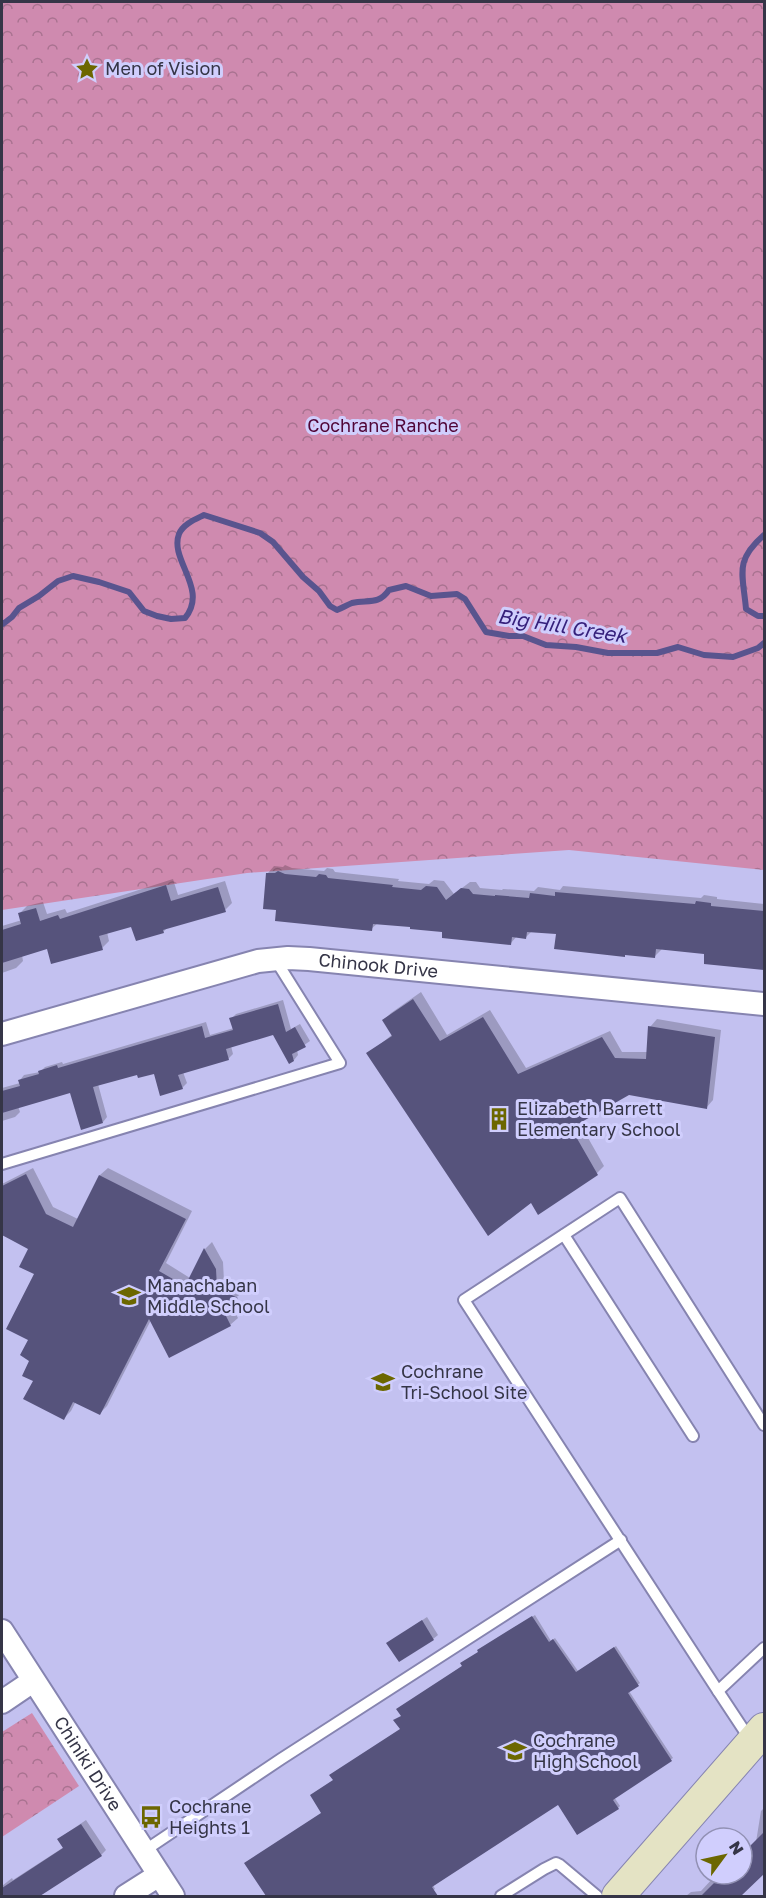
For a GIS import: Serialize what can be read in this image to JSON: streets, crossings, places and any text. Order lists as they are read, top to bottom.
{
  "streets": {
    "street": ["Chinook Drive", "Chiniki Drive"]
  },
  "water": ["Big Hill Creek"],
  "parks": ["Cochrane Ranche"],
  "places": {
    "place": ["Men of Vision"],
    "building": ["Elizabeth Barrett Elementary School"],
    "school or university": ["Manachaban Middle School", "Cochrane Tri-School Site", "Cochrane High School"],
    "bus stop": ["Cochrane Heights 1"]
  },
  "north": "top right"
}
